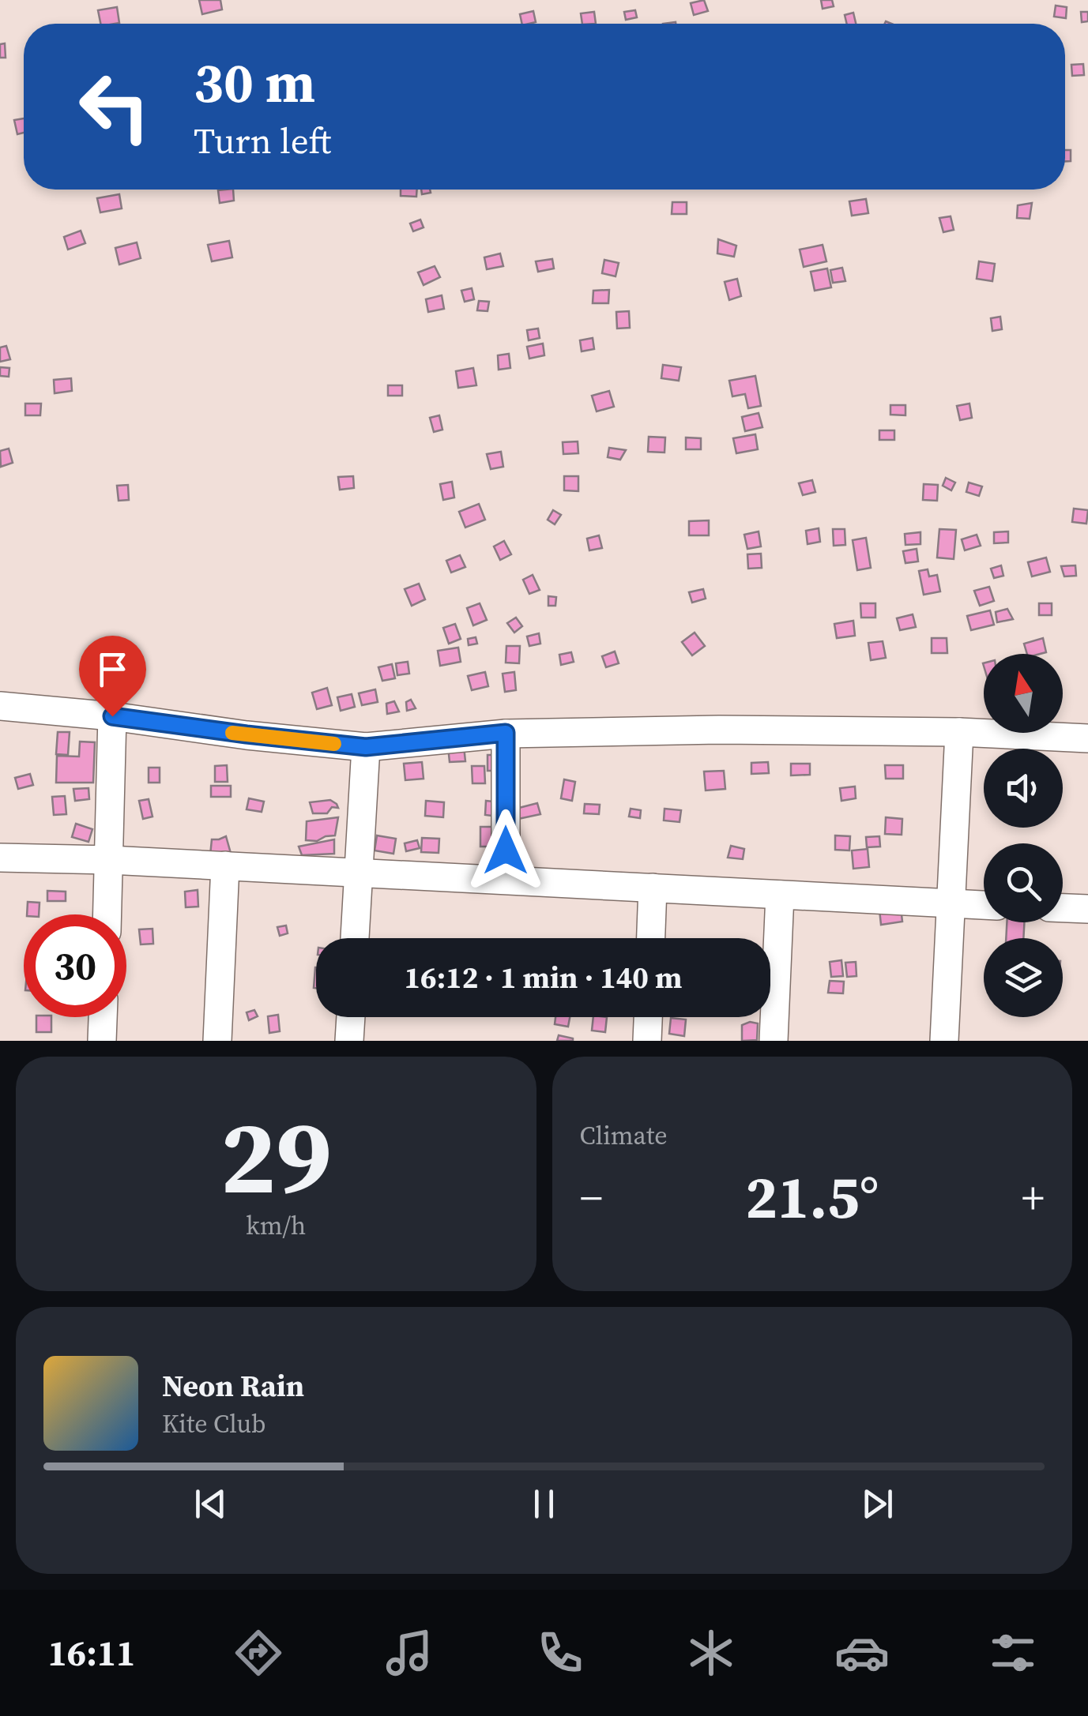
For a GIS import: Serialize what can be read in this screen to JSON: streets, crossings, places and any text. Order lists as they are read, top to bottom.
{
  "north": "top",
  "page": {
    "turn": ["30 m", "Turn left"],
    "limit": "30",
    "trip": "16:12 · 1 min · 140 m",
    "tile": [
      ["29", "km/h"],
      "Climate"
    ],
    "heat": ["−", "21.5°", "+"],
    "song": ["Neon Rain", "Kite Club"],
    "tabs": "16:11"
  }
}
